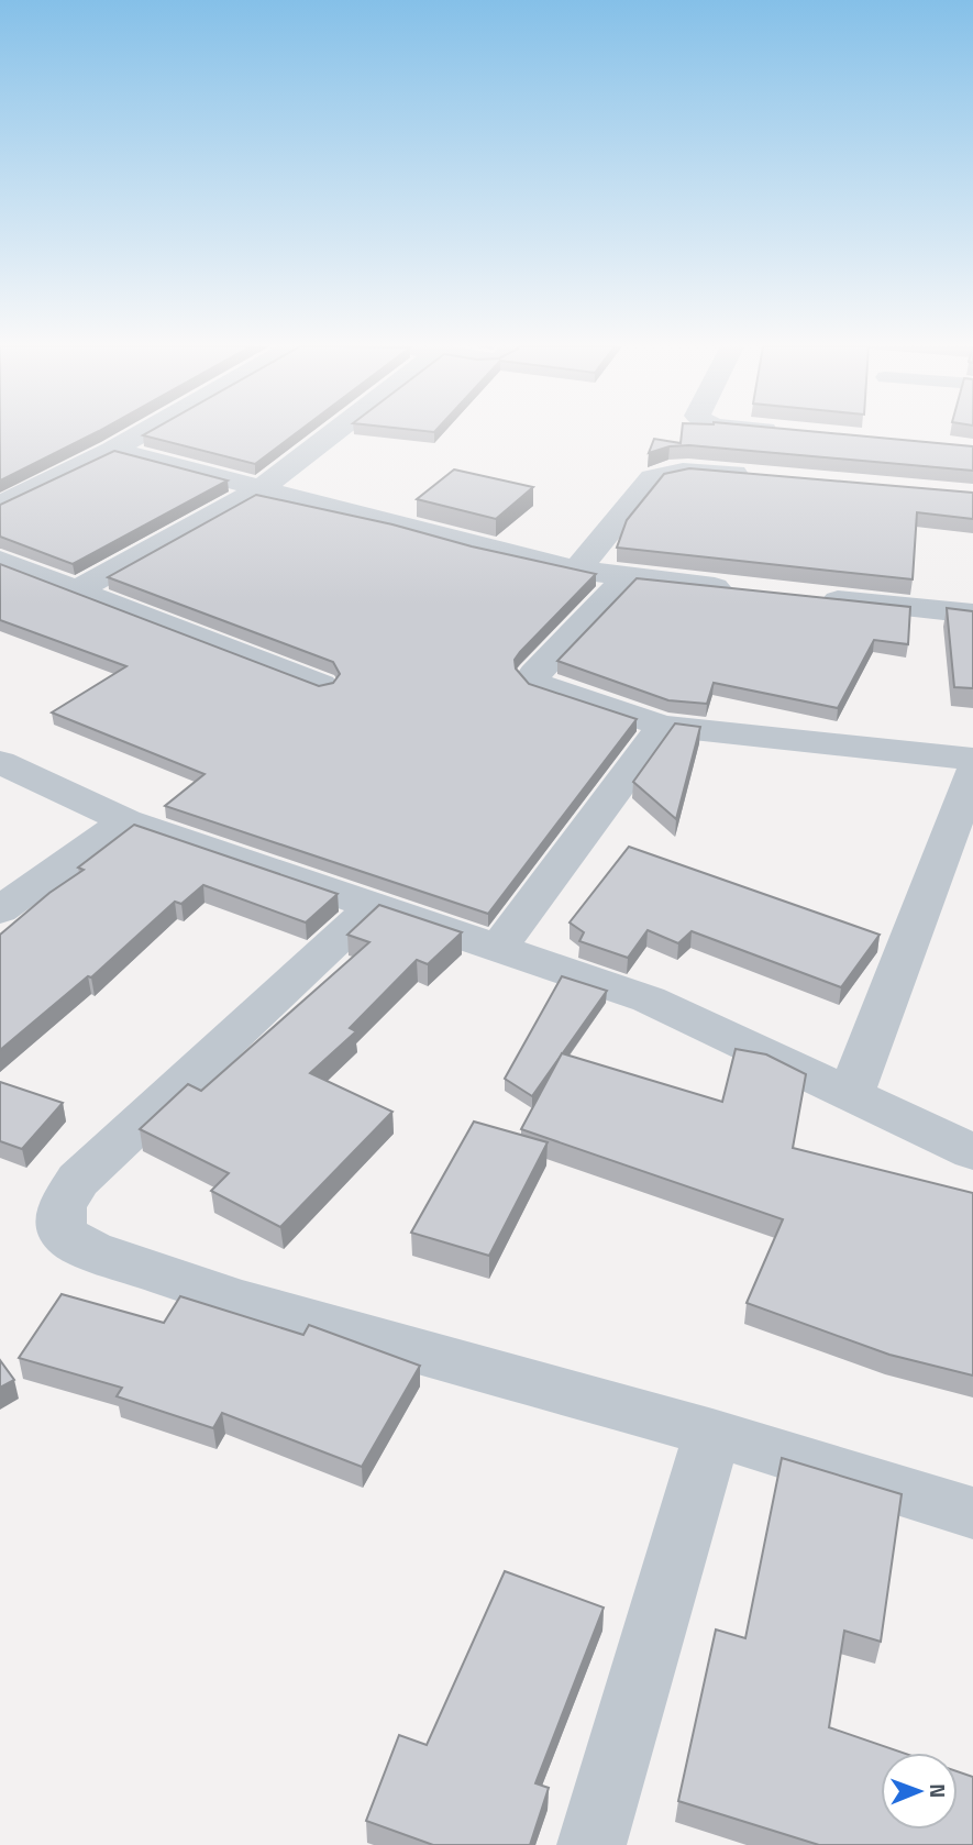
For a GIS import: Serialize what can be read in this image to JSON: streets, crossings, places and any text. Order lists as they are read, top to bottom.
{
  "north": "right"
}
